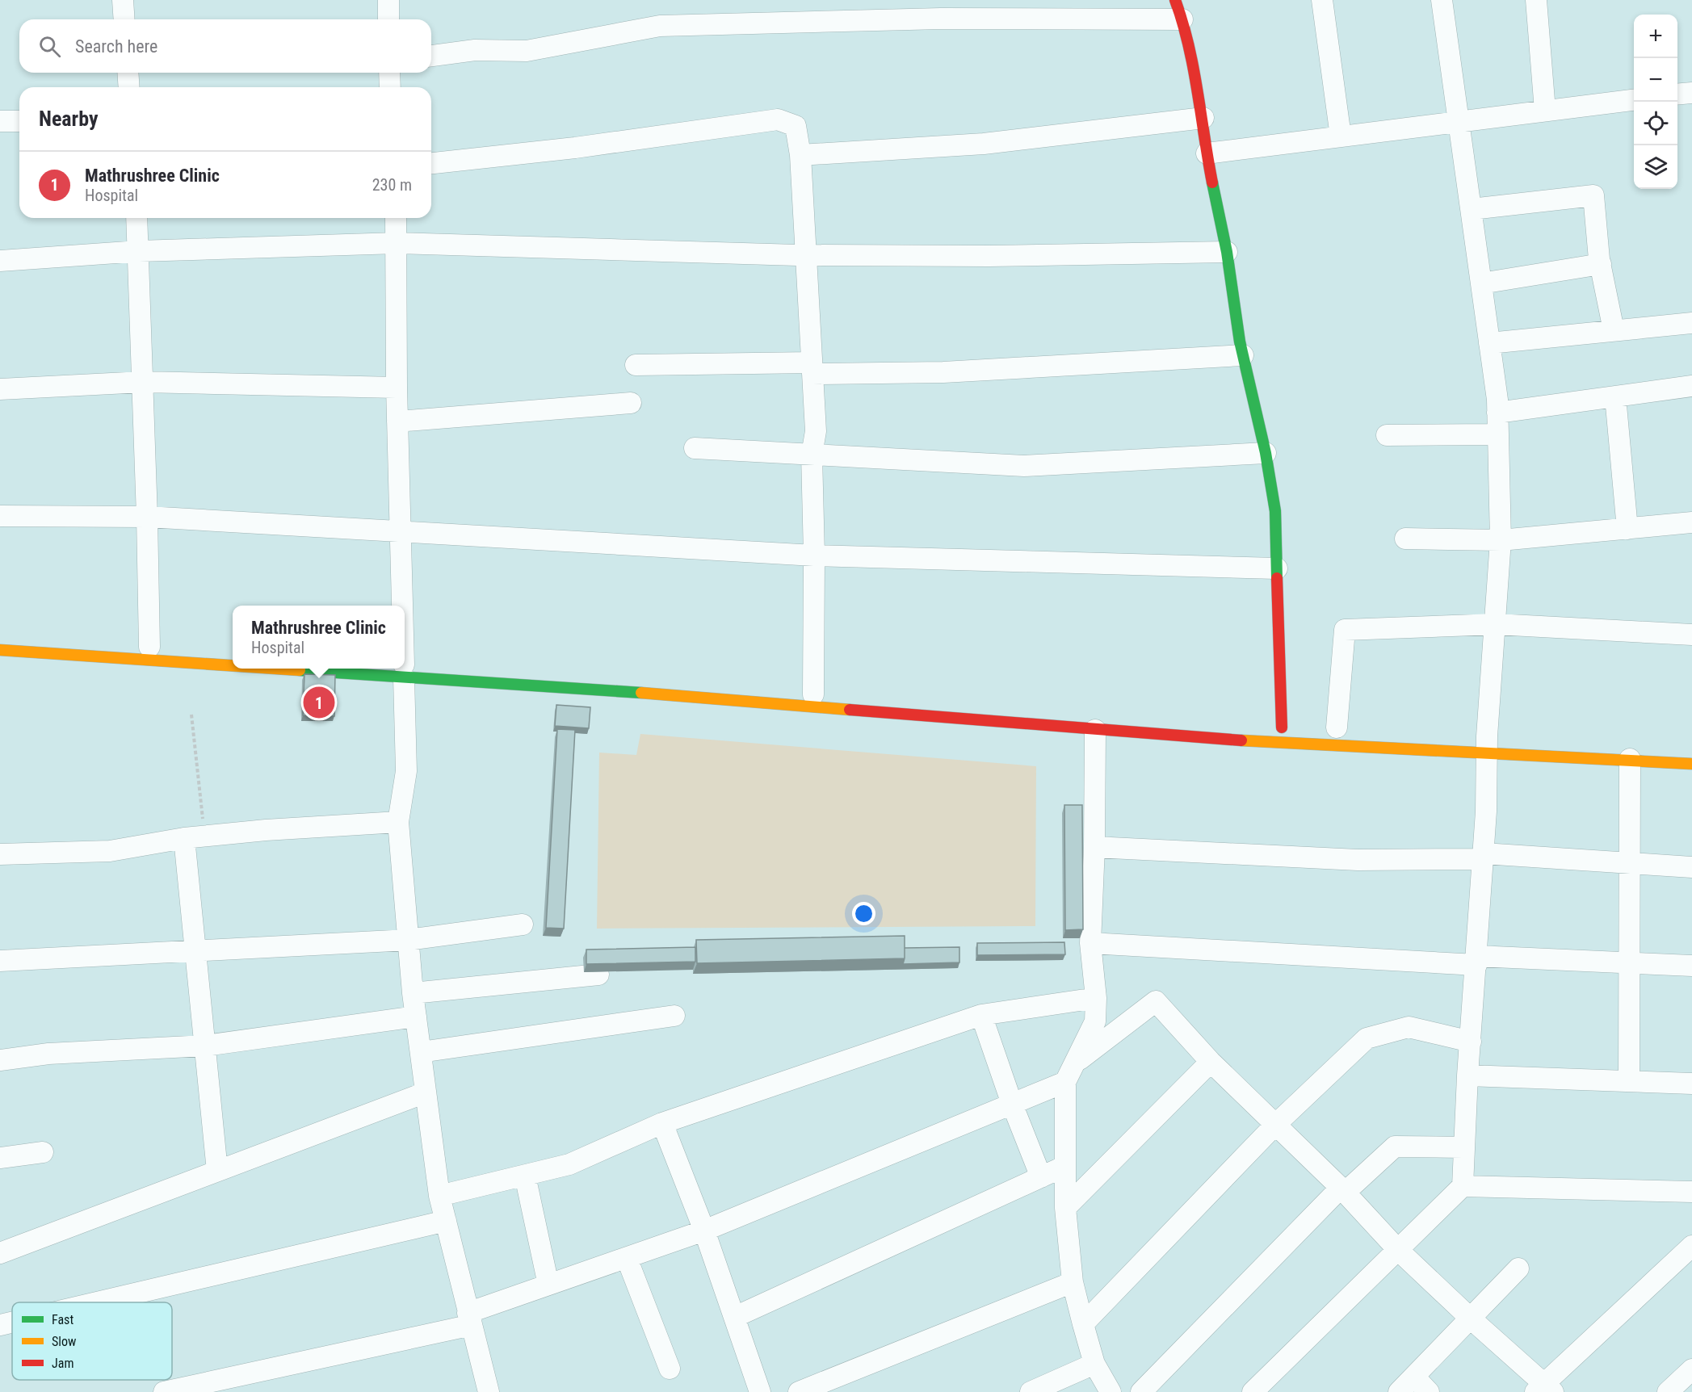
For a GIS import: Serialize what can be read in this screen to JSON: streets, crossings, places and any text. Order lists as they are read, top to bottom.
{
  "legend": ["Fast", "Slow", "Jam"],
  "page": {
    "map_buttons": ["+", "−"],
    "search": "Search here",
    "heading": "Nearby",
    "list": [
      {
        "mark": "1",
        "name": "Mathrushree Clinic",
        "note": "Hospital",
        "value": "230 m"
      }
    ],
    "popup": ["Mathrushree Clinic", "Hospital"],
    "pins": "1"
  }
}
